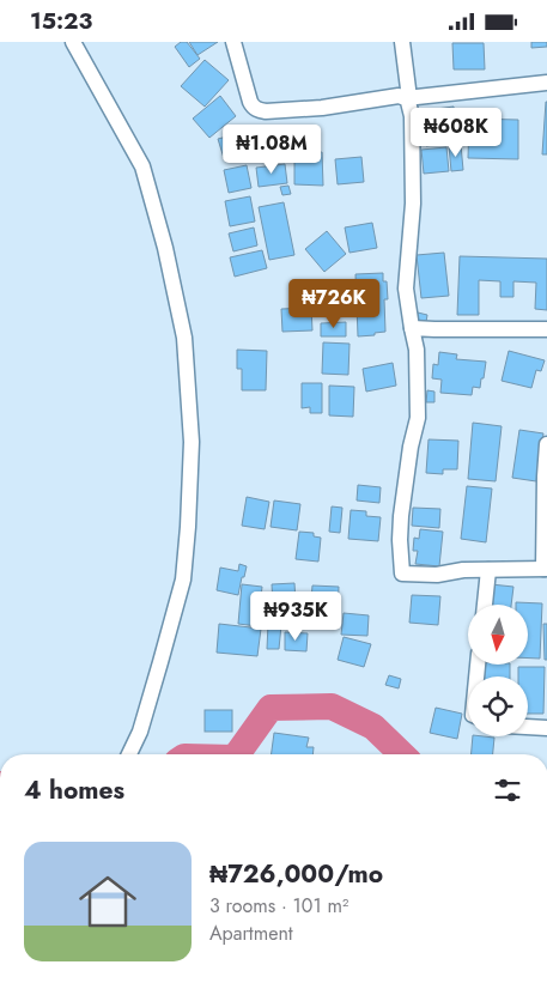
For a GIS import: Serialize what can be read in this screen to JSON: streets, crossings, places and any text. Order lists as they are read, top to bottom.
{
  "north": "bottom",
  "page": {
    "status": "15:23",
    "price": [
      "₦608K",
      "₦1.08M",
      "₦726K",
      "₦935K"
    ],
    "heading": "4 homes",
    "list": [
      {
        "name": "₦726,000/mo",
        "note": "3 rooms · 101 m² · Apartment"
      }
    ]
  }
}
